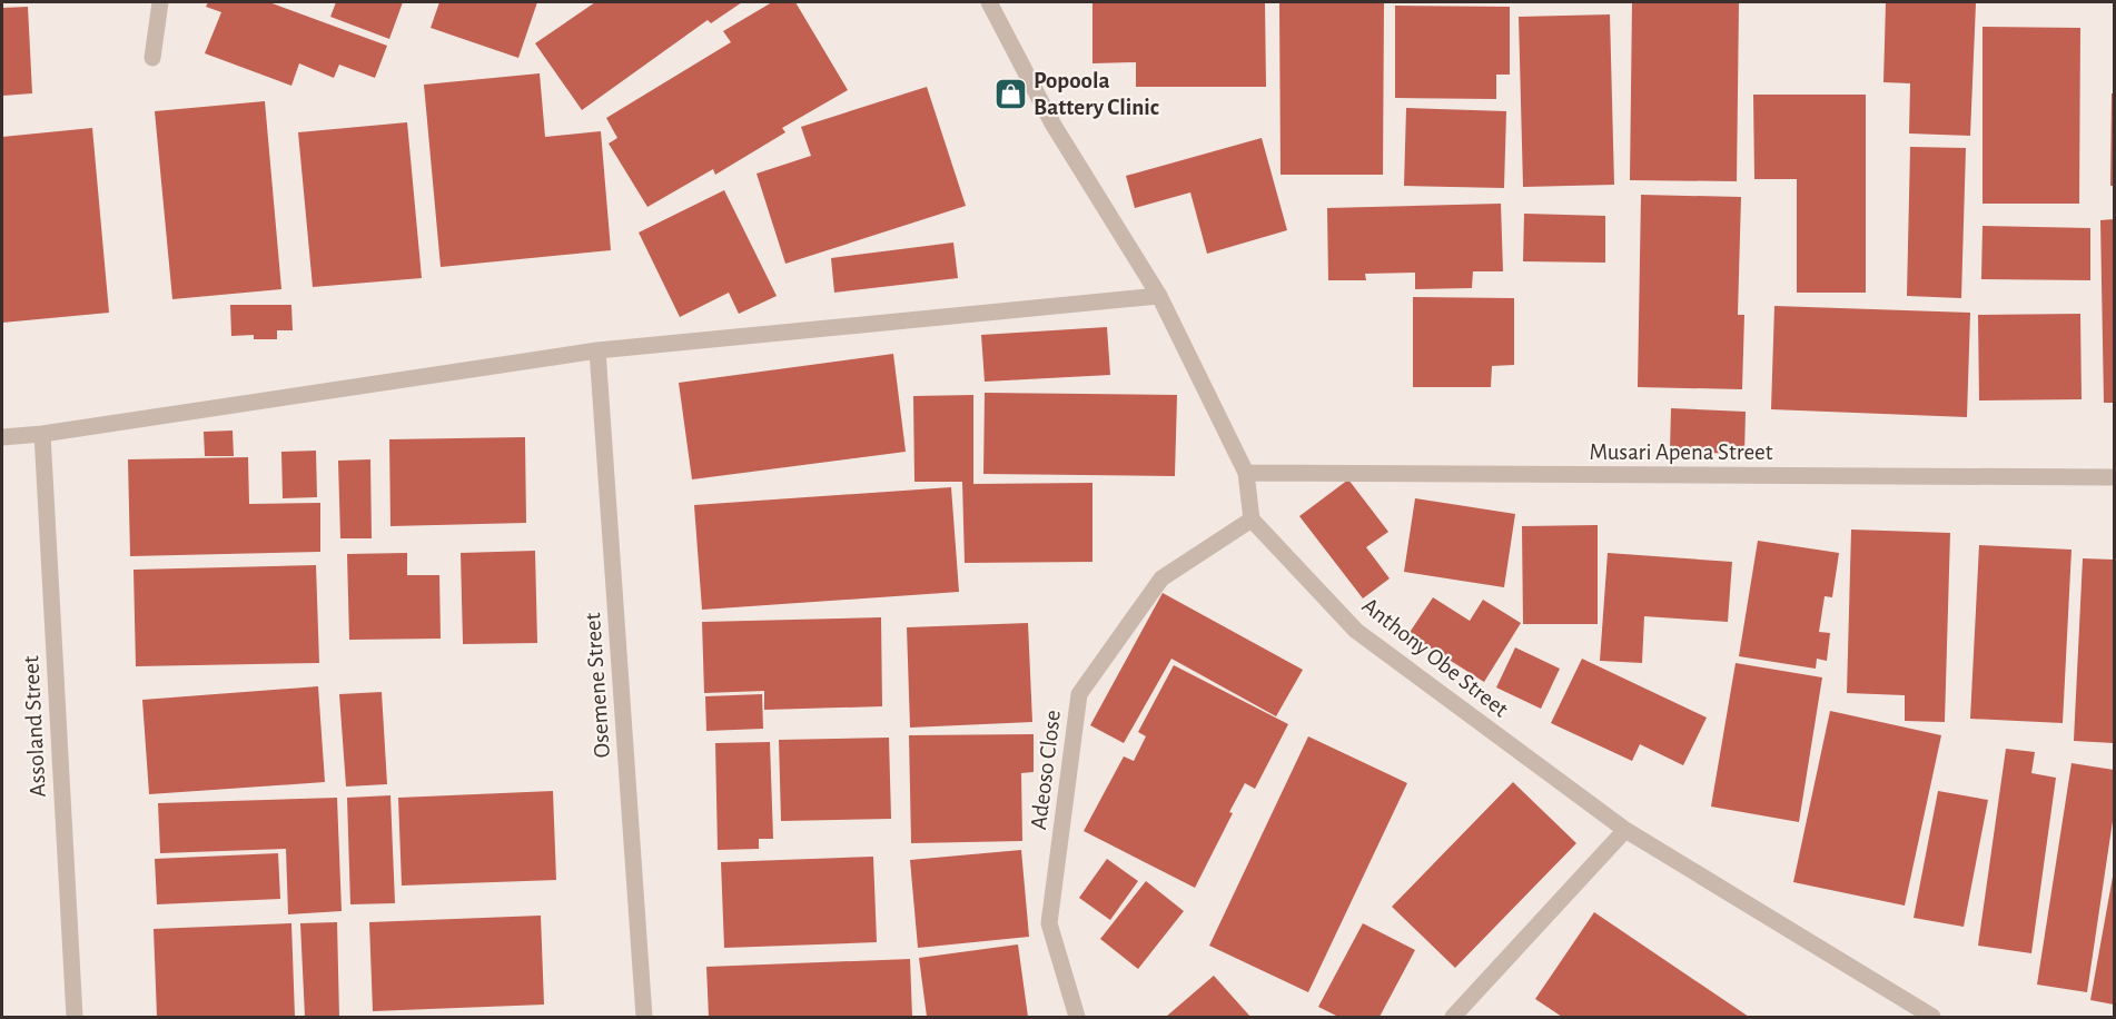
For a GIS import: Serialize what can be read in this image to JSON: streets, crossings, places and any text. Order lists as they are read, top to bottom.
{
  "streets": {
    "street": [
      "Musari Apena Street",
      "Anthony Obe Street",
      "Osemene Street",
      "Assoland Street",
      "Adeoso Close"
    ]
  },
  "crossings": [
    ["Anthony Obe Street", "Adeoso Close"]
  ],
  "places": {
    "shop": ["Popoola Battery Clinic"]
  }
}
